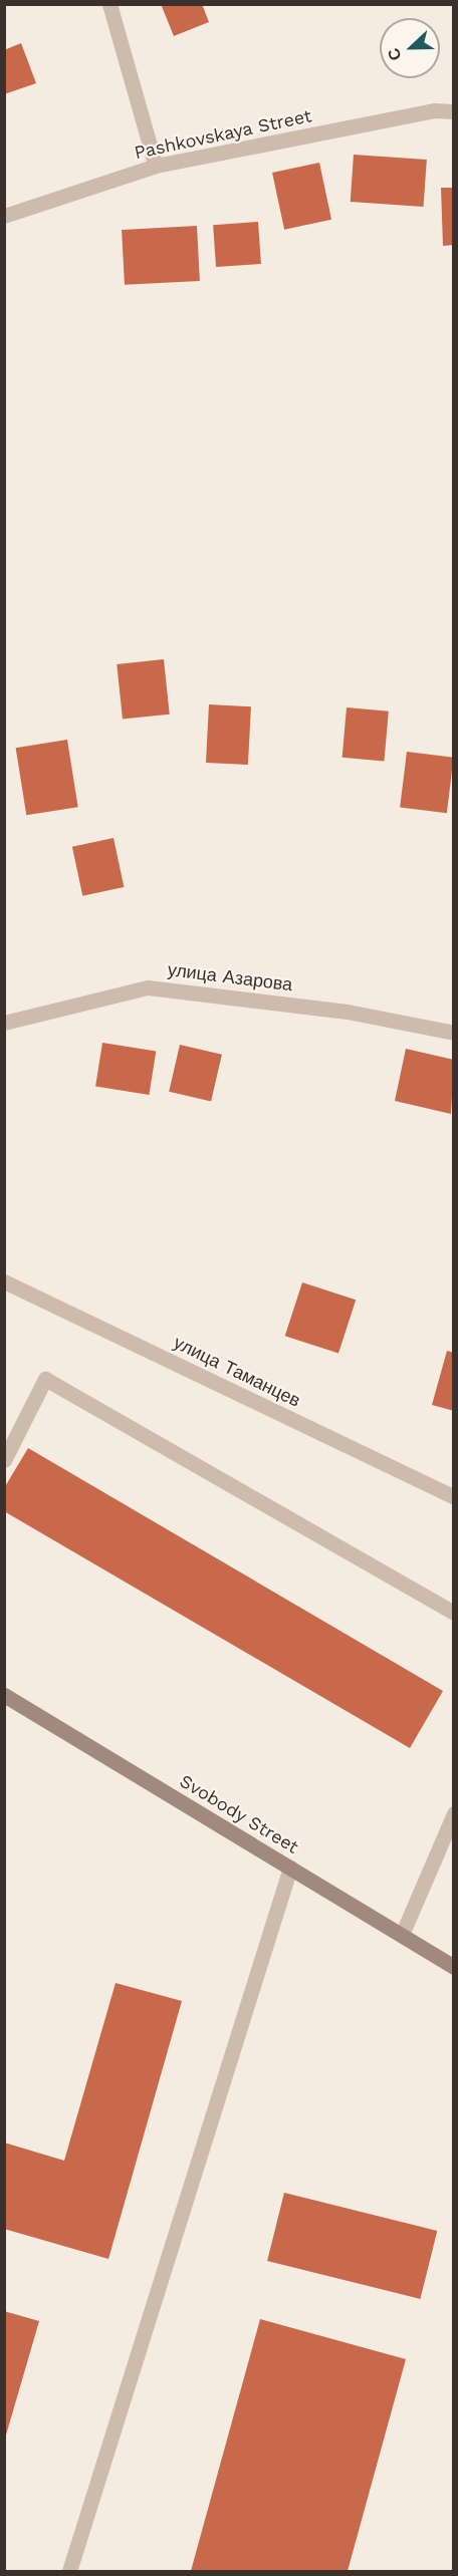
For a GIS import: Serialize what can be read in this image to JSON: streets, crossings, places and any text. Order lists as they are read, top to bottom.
{
  "streets": {
    "street": [
      "Pashkovskaya Street",
      "улица Азарова",
      "улица Таманцев",
      "Svobody Street"
    ]
  },
  "north": "left"
}
